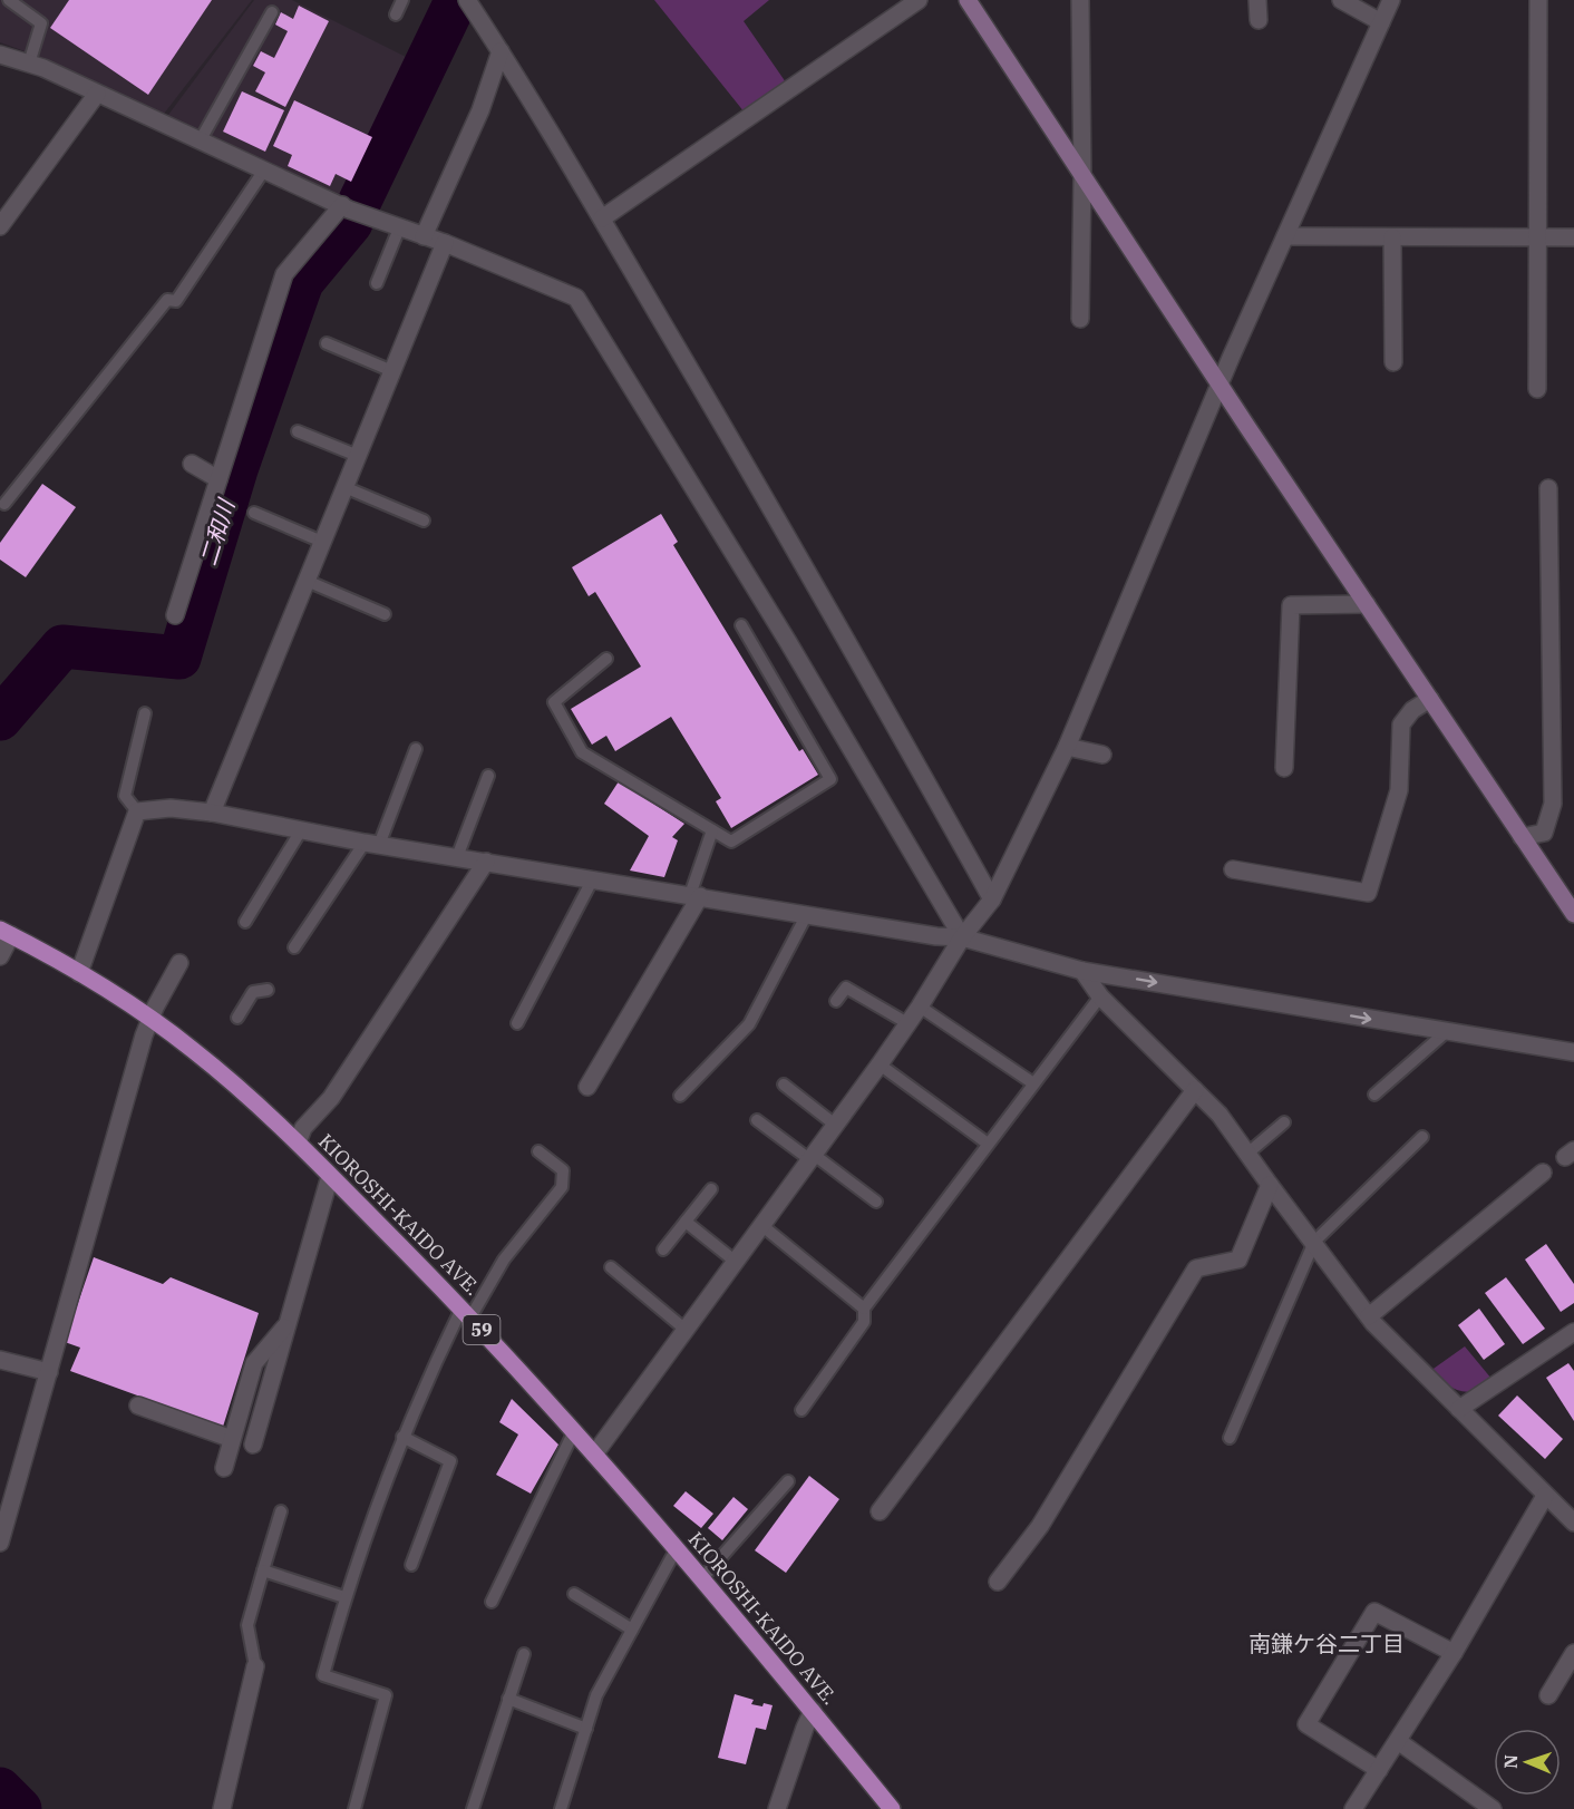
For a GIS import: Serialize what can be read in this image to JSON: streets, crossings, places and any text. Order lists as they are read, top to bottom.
{
  "streets": {
    "main road": ["KIOROSHI-KAIDO AVE.", "59"]
  },
  "districts": ["南鎌ケ谷二丁目"],
  "water": ["二和川"],
  "north": "left"
}
